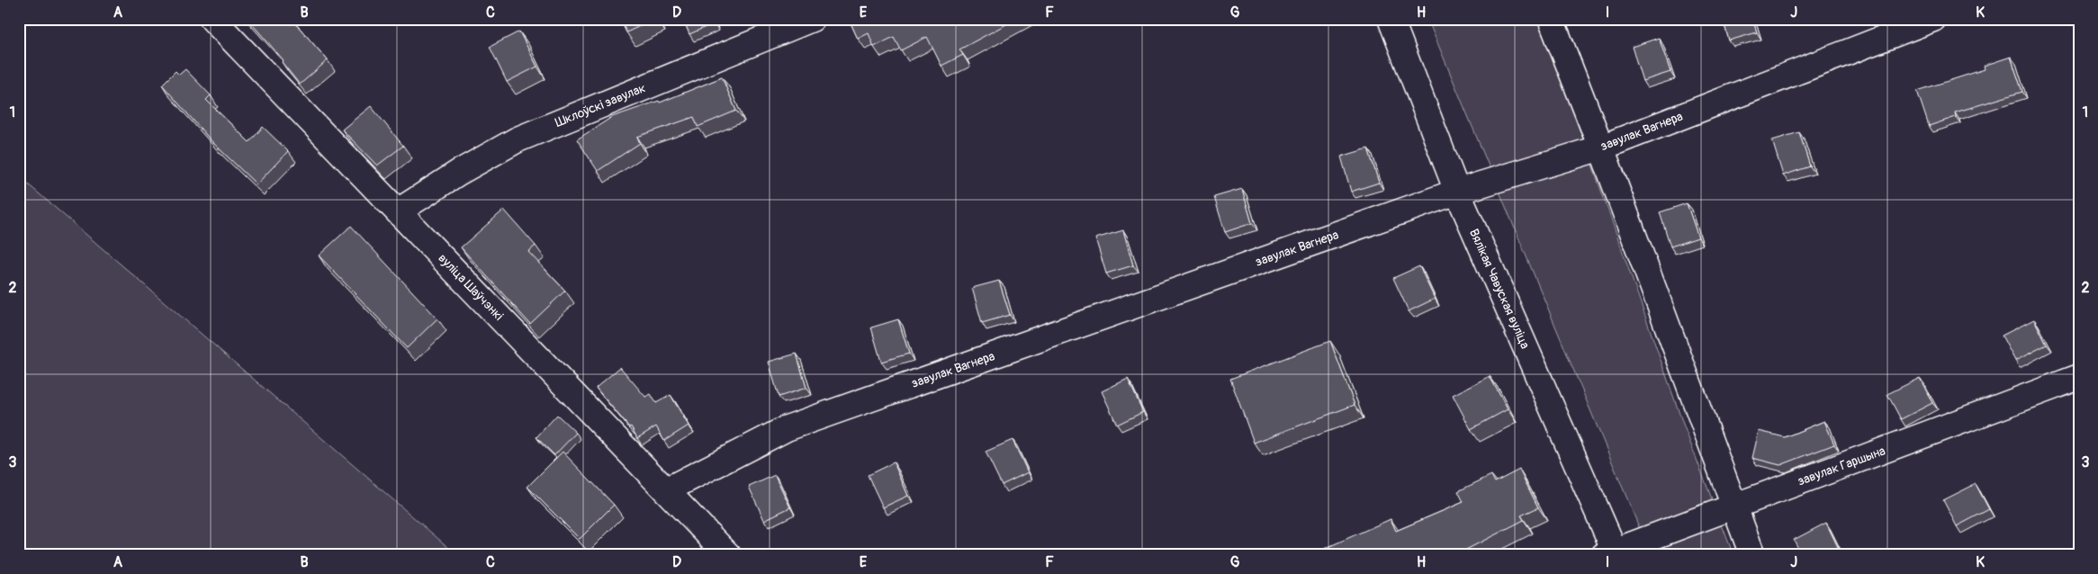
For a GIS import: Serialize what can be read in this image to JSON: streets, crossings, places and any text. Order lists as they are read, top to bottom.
{
  "streets": {
    "street": [
      "Шклоўскі завулак",
      "завулак Вагнера",
      "вуліца Шаўчэнкі",
      "Вялікая Чавуская вуліца",
      "завулак Гаршына"
    ]
  },
  "crossings": [
    ["Шклоўскі завулак", "вуліца Шаўчэнкі"],
    ["завулак Вагнера", "вуліца Шаўчэнкі"],
    ["завулак Вагнера", "Вялікая Чавуская вуліца"],
    ["Вялікая Чавуская вуліца", "завулак Гаршына"]
  ],
  "grid": {
    "columns": [
      "A",
      "B",
      "C",
      "D",
      "E",
      "F",
      "G",
      "H",
      "I",
      "J",
      "K"
    ],
    "rows": ["1", "2", "3"]
  }
}
